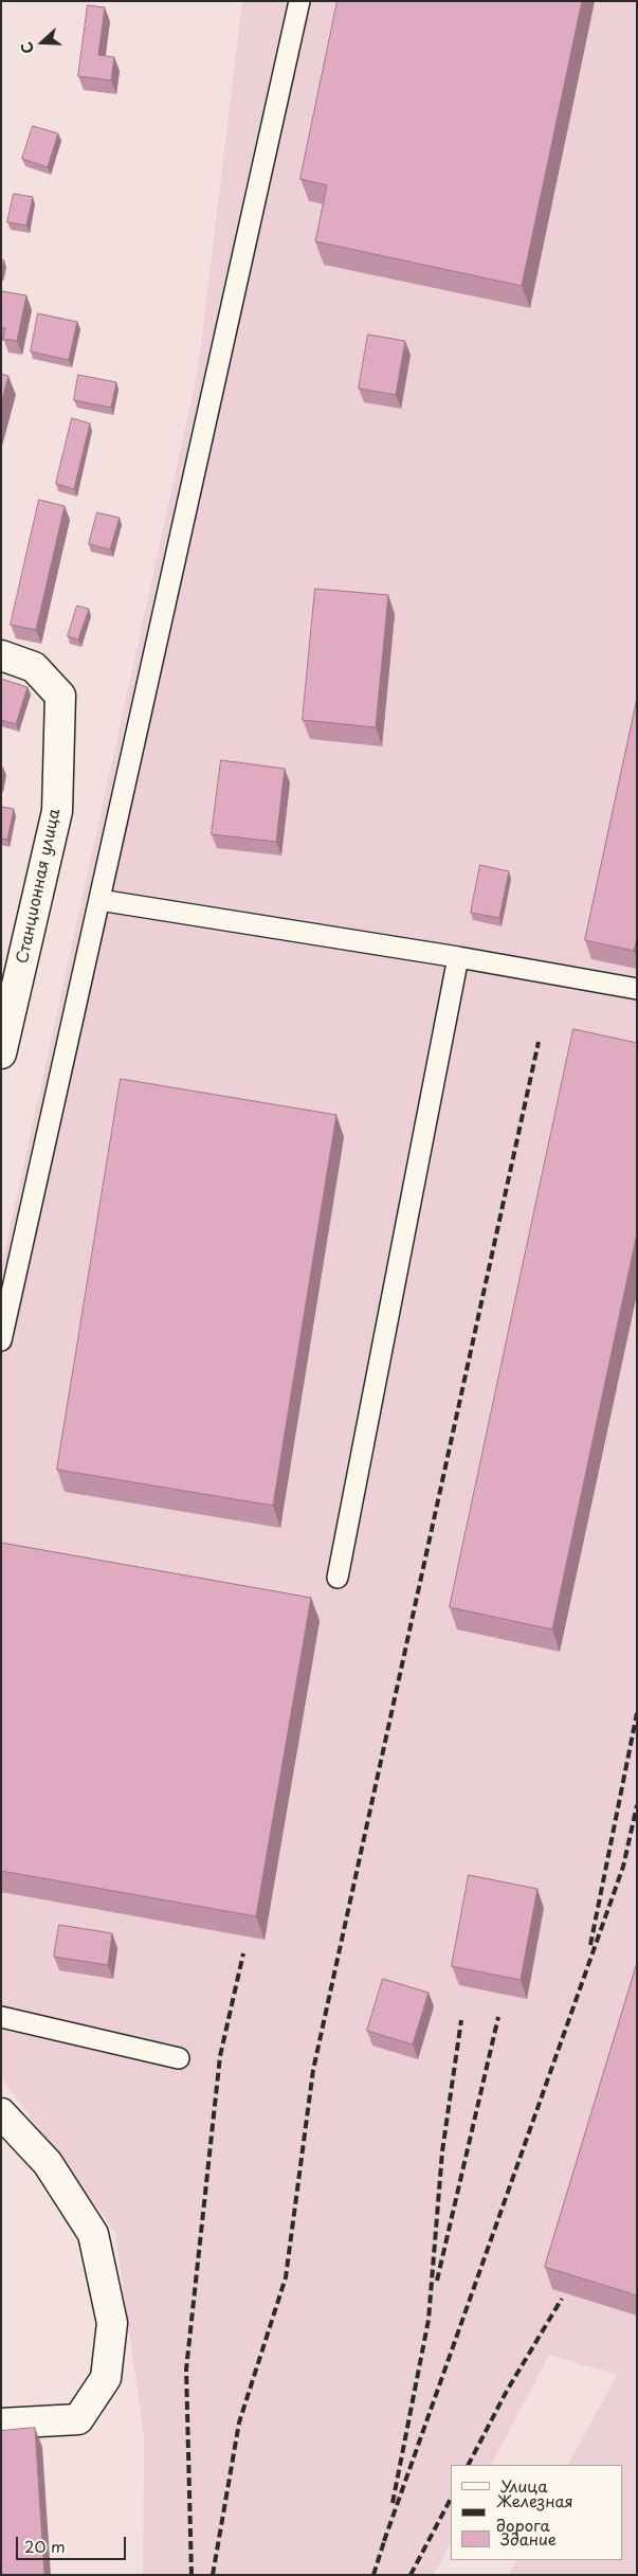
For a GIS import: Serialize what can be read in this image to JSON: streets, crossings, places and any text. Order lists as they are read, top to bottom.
{
  "streets": {
    "street": ["Станционная улица"]
  },
  "legend": ["Улица", "Железная дорога", "Здание"],
  "scale_bar": "20 m",
  "north": "left"
}
